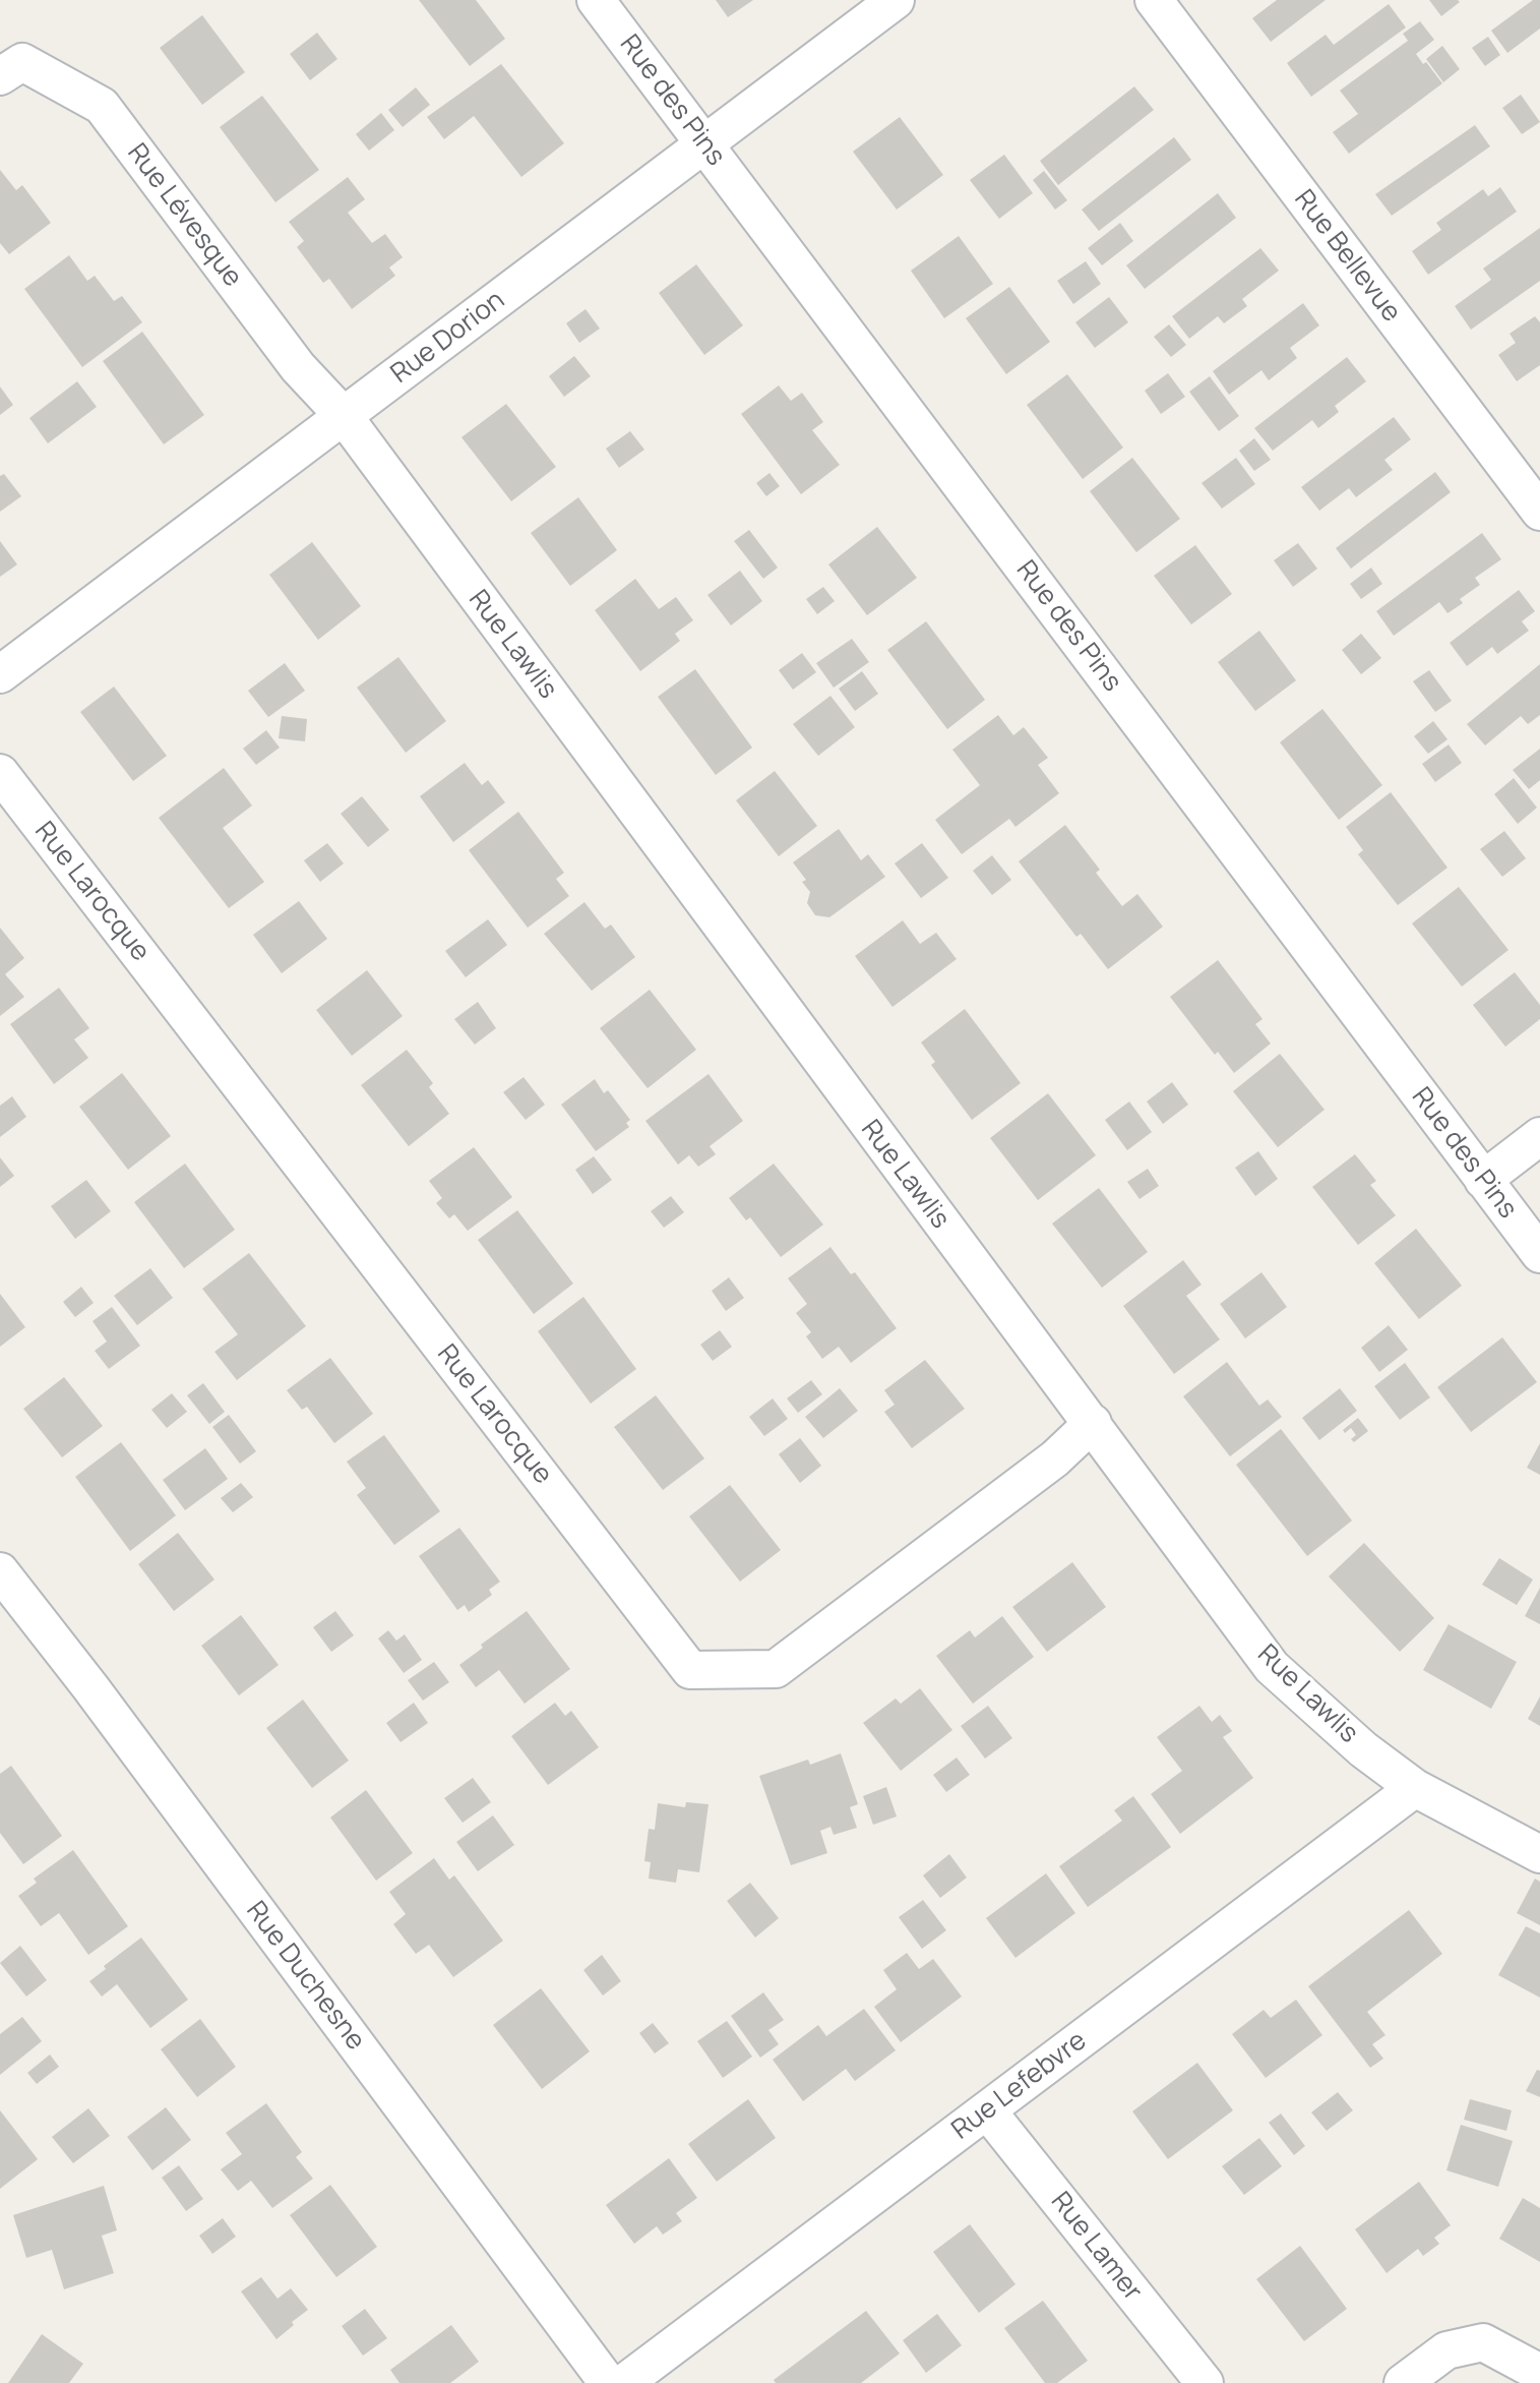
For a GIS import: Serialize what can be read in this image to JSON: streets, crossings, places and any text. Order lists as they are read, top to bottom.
{
  "streets": {
    "street": [
      "Rue des Pins",
      "Rue Lévesque",
      "Rue Bellevue",
      "Rue Dorion",
      "Rue Lawlis",
      "Rue Larocque",
      "Rue Duchesne",
      "Rue Lefebvre",
      "Rue Lamer"
    ]
  },
  "crossings": [
    ["Rue des Pins", "Rue Dorion"],
    ["Rue Lévesque", "Rue Dorion"],
    ["Rue Lévesque", "Rue Lawlis"],
    ["Rue Dorion", "Rue Lawlis"],
    ["Rue Lawlis", "Rue Larocque"],
    ["Rue Lawlis", "Rue Lefebvre"],
    ["Rue Lefebvre", "Rue Lamer"]
  ]
}
